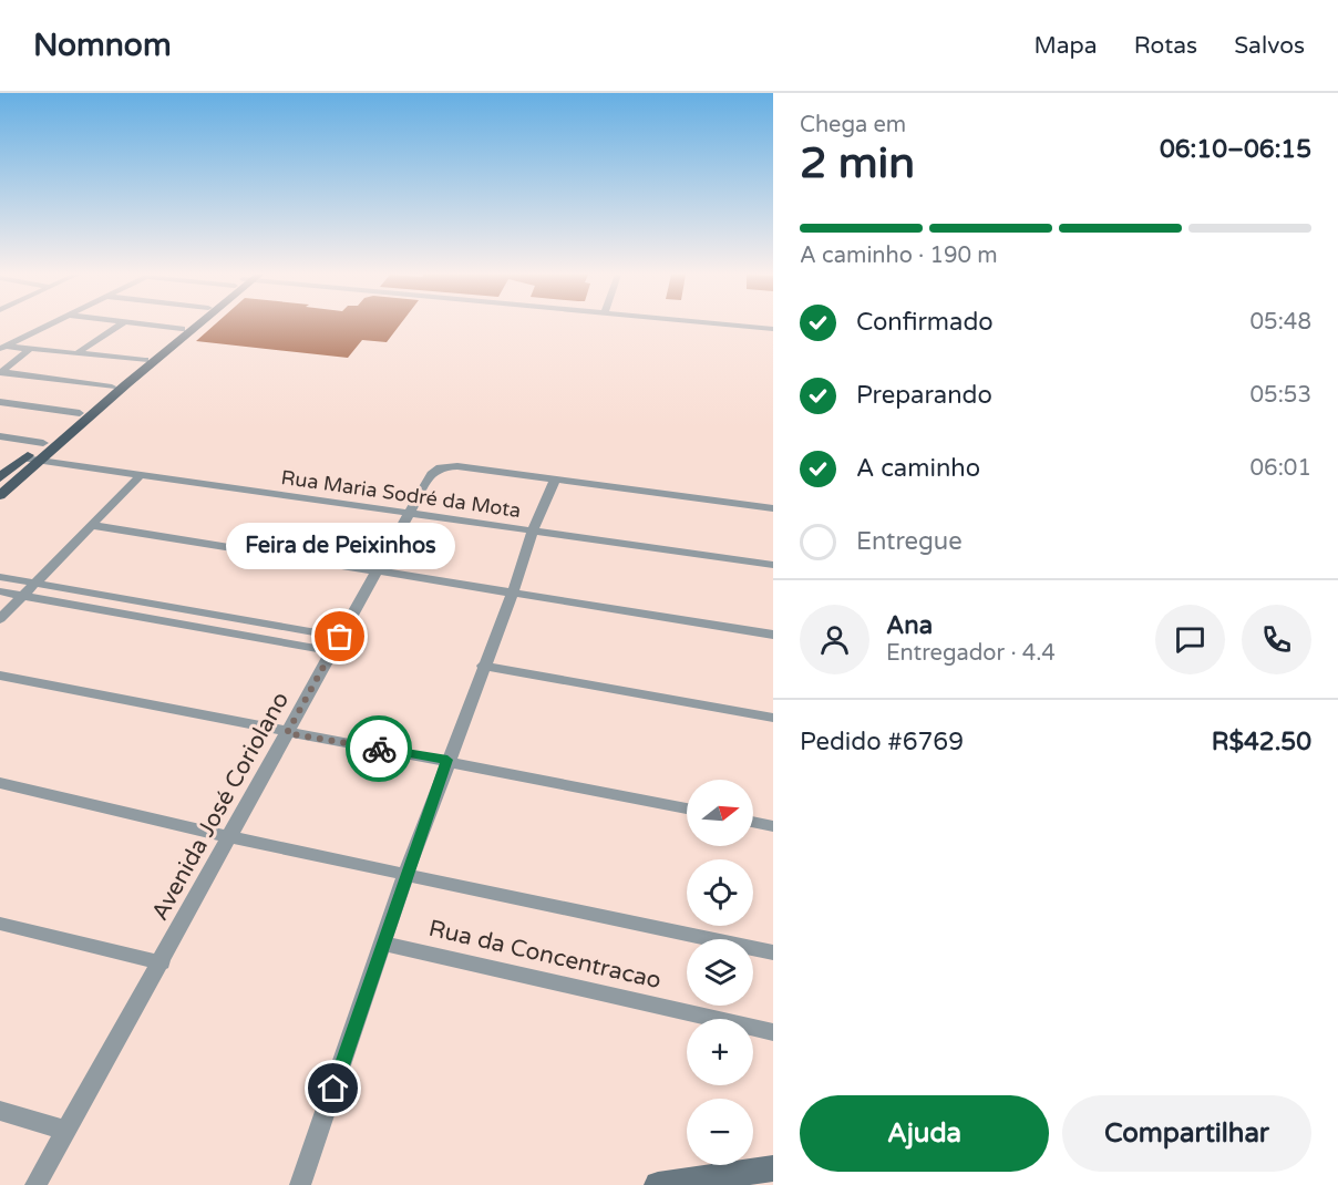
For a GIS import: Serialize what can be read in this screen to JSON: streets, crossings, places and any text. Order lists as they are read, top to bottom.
{
  "streets": {
    "street": ["Rua Maria Sodré da Mota", "Avenida José Coriolano", "Rua da Concentracao"]
  },
  "crossings": [
    ["Rua Maria Sodré da Mota", "Avenida José Coriolano"]
  ],
  "places": ["Feira de Peixinhos"],
  "north": "right",
  "page": {
    "header": "Nomnom",
    "nav": ["Mapa", "Rotas", "Salvos"],
    "heading": ["2 min", "Chega em", "06:10–06:15"],
    "panel": [
      "Ana",
      "Entregador · 4.4",
      "Pedido #6769",
      "R$42.50"
    ],
    "bar": "A caminho · 190 m",
    "list": [
      ["Confirmado", "05:48"],
      ["Preparando", "05:53"],
      ["A caminho", "06:01"],
      "Entregue"
    ],
    "bubble": "Feira de Peixinhos",
    "map_buttons": ["+", "−"],
    "buttons": ["Ajuda", "Compartilhar"]
  }
}
